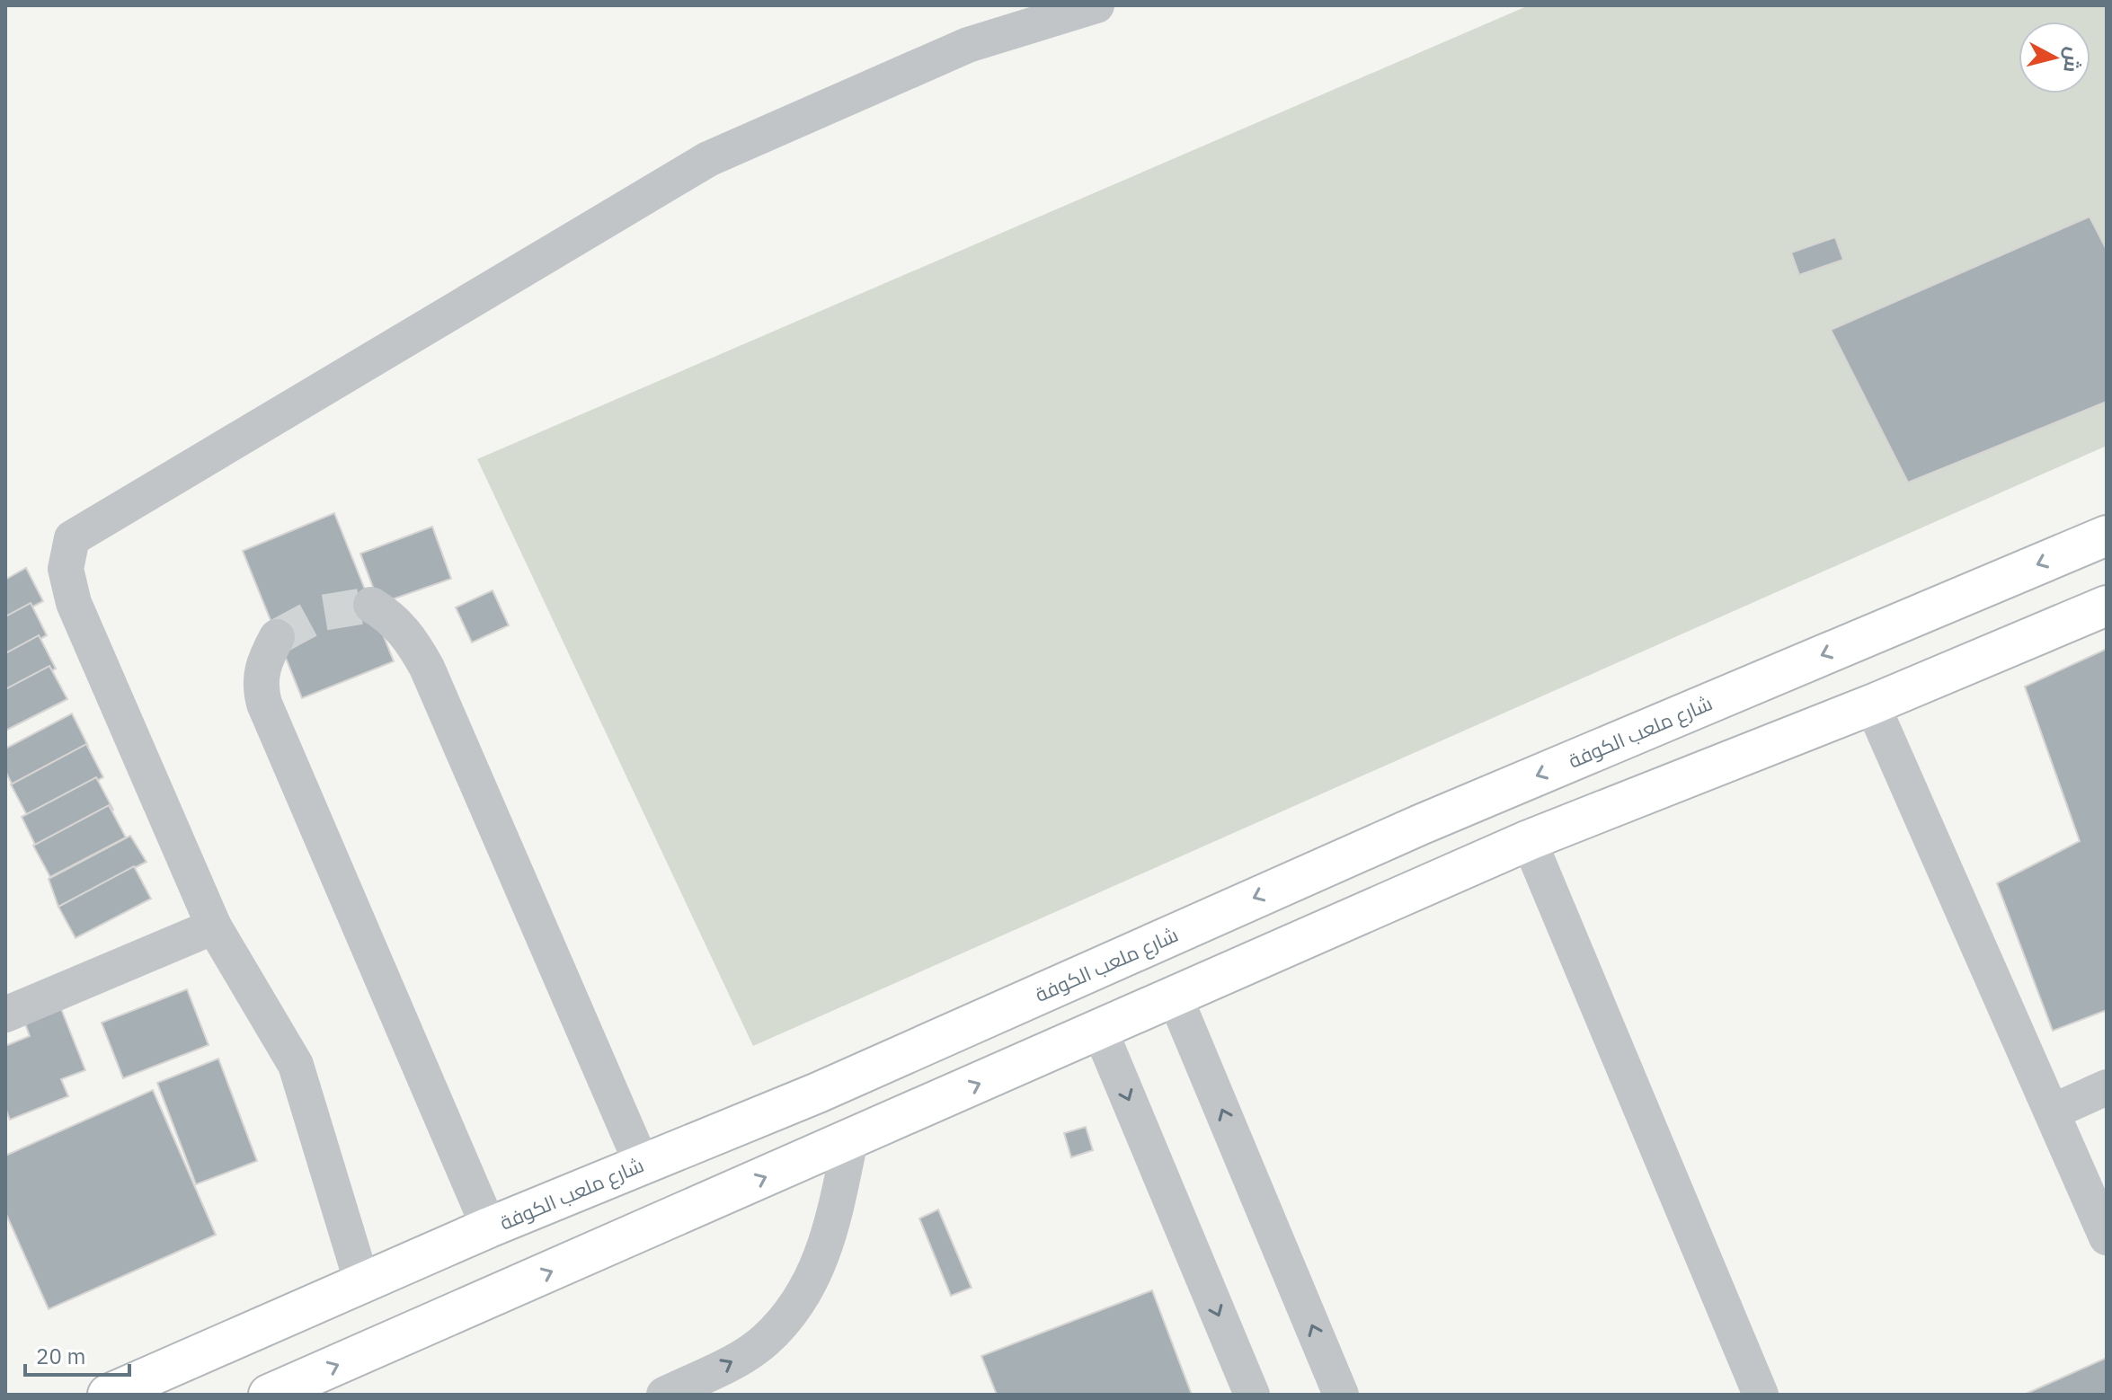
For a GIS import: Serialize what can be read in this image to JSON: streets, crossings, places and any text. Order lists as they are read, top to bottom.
{
  "streets": {
    "main road": ["شارع ملعب الكوفة"]
  },
  "scale_bar": "20 m",
  "north": "right"
}
